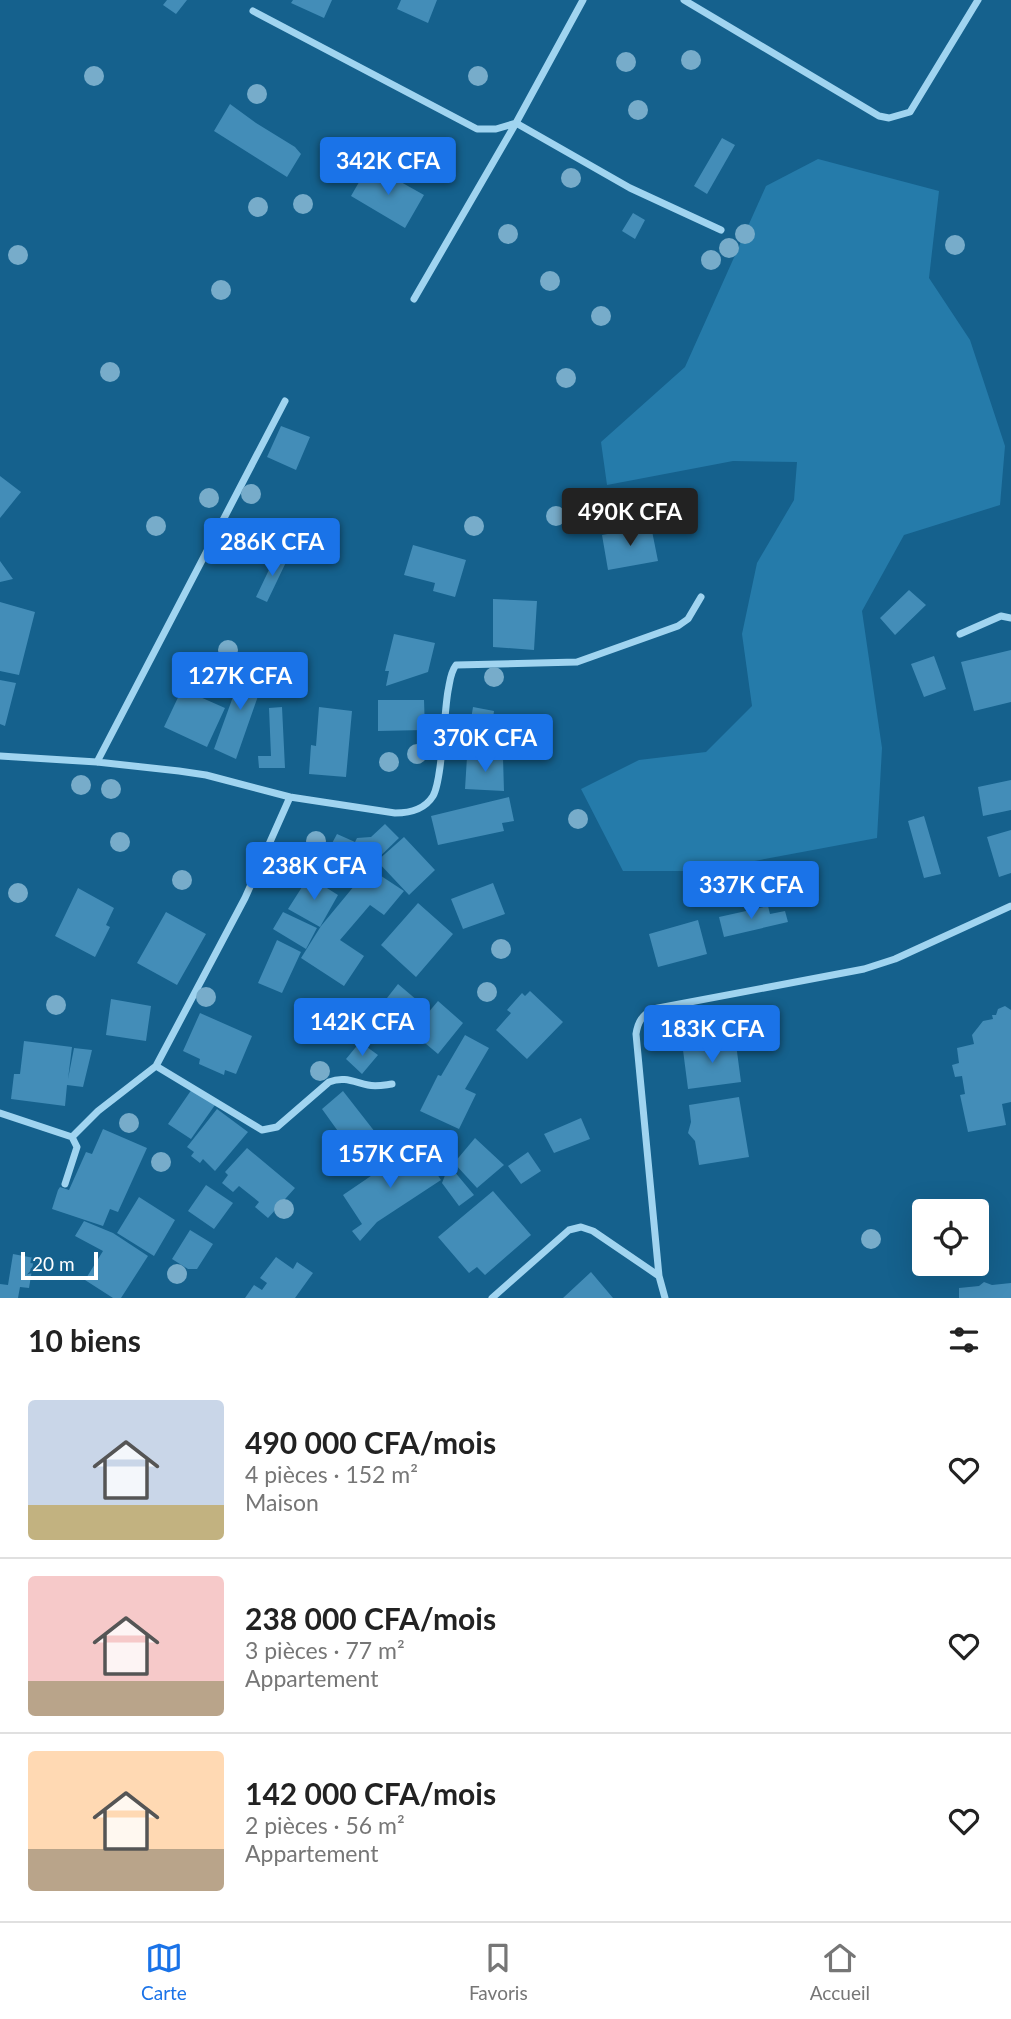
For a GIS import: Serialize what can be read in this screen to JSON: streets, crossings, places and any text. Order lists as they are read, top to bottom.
{
  "scale_bar": "20 m",
  "page": {
    "price": [
      "342K CFA",
      "490K CFA",
      "286K CFA",
      "127K CFA",
      "370K CFA",
      "238K CFA",
      "337K CFA",
      "142K CFA",
      "183K CFA",
      "157K CFA"
    ],
    "scale": "20 m",
    "heading": "10 biens",
    "list": [
      {
        "name": "490 000 CFA/mois",
        "note": "4 pièces · 152 m² · Maison"
      },
      {
        "name": "238 000 CFA/mois",
        "note": "3 pièces · 77 m² · Appartement"
      },
      {
        "name": "142 000 CFA/mois",
        "note": "2 pièces · 56 m² · Appartement"
      }
    ],
    "tabs": ["Carte", "Favoris", "Accueil"]
  }
}
